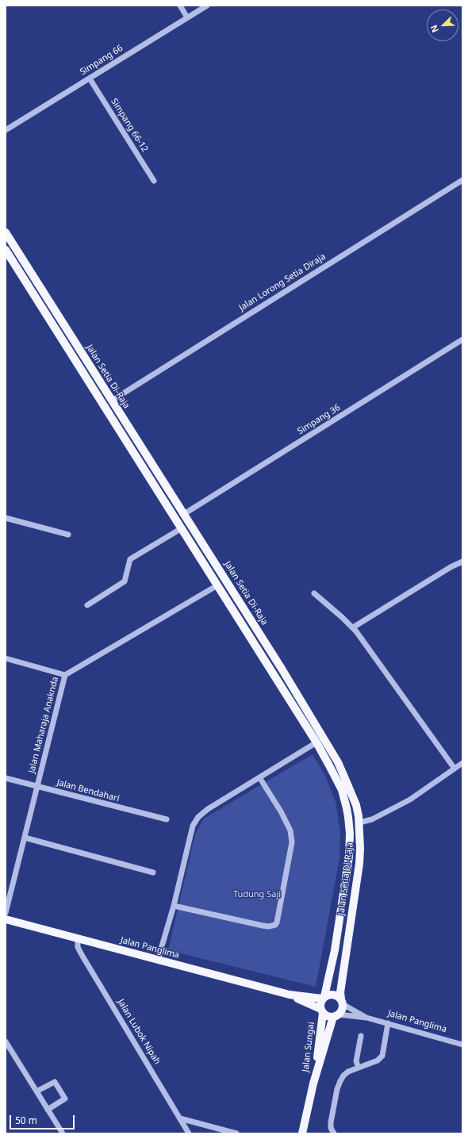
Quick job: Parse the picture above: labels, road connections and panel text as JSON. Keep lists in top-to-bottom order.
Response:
{
  "streets": {
    "main road": ["Jalan Setia Di-Raja", "Jalan Panglima", "Jalan Sungai"],
    "street": [
      "Simpang 66",
      "Simpang 66-12",
      "Jalan Lorong Setia Diraja",
      "Simpang 36",
      "Jalan Maharaja Anaknda",
      "Jalan Bendahari",
      "Jalan Lubok Nipah"
    ]
  },
  "crossings": [
    ["Simpang 66", "Simpang 66-12"],
    ["Jalan Lorong Setia Diraja", "Jalan Setia Di-Raja"],
    ["Jalan Setia Di-Raja", "Simpang 36"],
    ["Jalan Setia Di-Raja", "Jalan Maharaja Anaknda"],
    ["Jalan Setia Di-Raja", "Jalan Panglima"],
    ["Jalan Setia Di-Raja", "Jalan Sungai"],
    ["Jalan Maharaja Anaknda", "Jalan Bendahari"],
    ["Jalan Panglima", "Jalan Lubok Nipah"],
    ["Jalan Panglima", "Jalan Sungai"]
  ],
  "parks": ["Tudung Saji"],
  "scale_bar": "50 m",
  "north": "bottom left"
}
